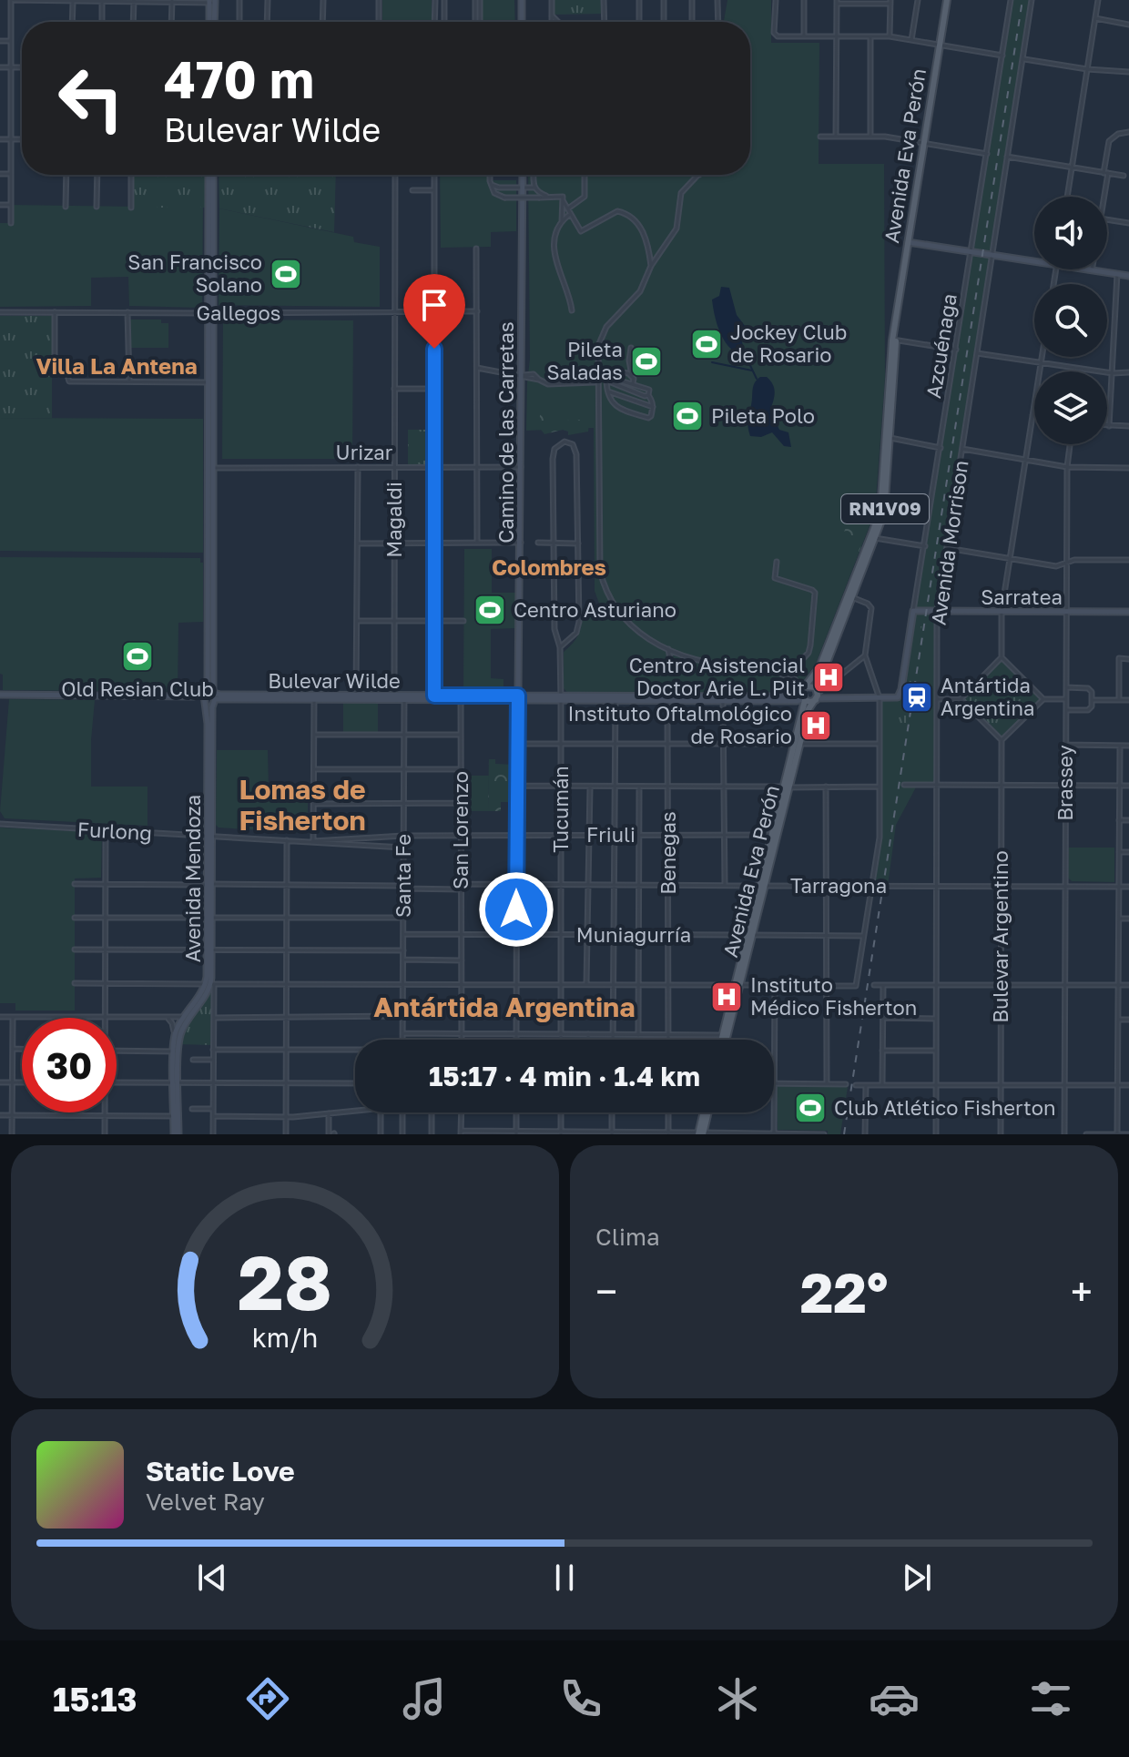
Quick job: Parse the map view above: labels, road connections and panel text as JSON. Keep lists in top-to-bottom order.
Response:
{
  "streets": {
    "main road": [
      "Avenida Eva Perón",
      "Azcuénaga",
      "Camino de las Carretas",
      "RN1V09",
      "Sarratea",
      "Bulevar Wilde",
      "Avenida Mendoza"
    ],
    "street": [
      "Gallegos",
      "Urizar",
      "Magaldi",
      "Avenida Morrison",
      "Brassey",
      "Tucumán",
      "San Lorenzo",
      "Furlong",
      "Friuli",
      "Benegas",
      "Santa Fe",
      "Tarragona",
      "Muniagurría",
      "Bulevar Argentino"
    ]
  },
  "crossings": [
    ["Avenida Eva Perón", "RN1V09"],
    ["Avenida Eva Perón", "Bulevar Wilde"],
    ["Avenida Eva Perón", "Friuli"],
    ["Avenida Eva Perón", "Tarragona"],
    ["Avenida Eva Perón", "Muniagurría"],
    ["Gallegos", "Magaldi"],
    ["Gallegos", "Avenida Mendoza"],
    ["Azcuénaga", "Sarratea"],
    ["Camino de las Carretas", "Urizar"],
    ["Camino de las Carretas", "Bulevar Wilde"],
    ["Urizar", "Magaldi"],
    ["Urizar", "Avenida Mendoza"],
    ["RN1V09", "Bulevar Wilde"],
    ["Magaldi", "Bulevar Wilde"],
    ["Avenida Morrison", "Sarratea"],
    ["Avenida Morrison", "Tarragona"],
    ["Sarratea", "Brassey"],
    ["Bulevar Wilde", "Tucumán"],
    ["Bulevar Wilde", "San Lorenzo"],
    ["Bulevar Wilde", "Benegas"],
    ["Bulevar Wilde", "Santa Fe"],
    ["Bulevar Wilde", "Avenida Mendoza"],
    ["Brassey", "Tarragona"],
    ["Tucumán", "Friuli"],
    ["Tucumán", "Tarragona"],
    ["Tucumán", "Muniagurría"],
    ["San Lorenzo", "Friuli"],
    ["San Lorenzo", "Tarragona"],
    ["San Lorenzo", "Muniagurría"],
    ["Furlong", "Friuli"],
    ["Furlong", "Santa Fe"],
    ["Furlong", "Avenida Mendoza"],
    ["Friuli", "Benegas"],
    ["Friuli", "Santa Fe"],
    ["Benegas", "Tarragona"],
    ["Benegas", "Muniagurría"],
    ["Santa Fe", "Muniagurría"],
    ["Tarragona", "Bulevar Argentino"]
  ],
  "districts": [
    "Villa La Antena",
    "Colombres",
    "Lomas de Fisherton",
    "Antártida Argentina"
  ],
  "places": {
    "sports": [
      "San Francisco Solano",
      "Jockey Club de Rosario",
      "Pileta Saladas",
      "Pileta Polo",
      "Centro Asturiano",
      "Old Resian Club",
      "Club Atlético Fisherton"
    ],
    "hospital": ["Centro Asistencial Doctor Arie L. Plit", "Instituto Oftalmológico de Rosario", "Instituto Médico Fisherton"],
    "station": ["Antártida Argentina"]
  },
  "page": {
    "turn": ["470 m", "Bulevar Wilde"],
    "limit": "30",
    "trip": "15:17 · 4 min · 1.4 km",
    "tile": "Clima",
    "heat": ["−", "22°", "+"],
    "song": ["Static Love", "Velvet Ray"],
    "tabs": "15:13",
    "gauge": ["28", "km/h"]
  }
}
